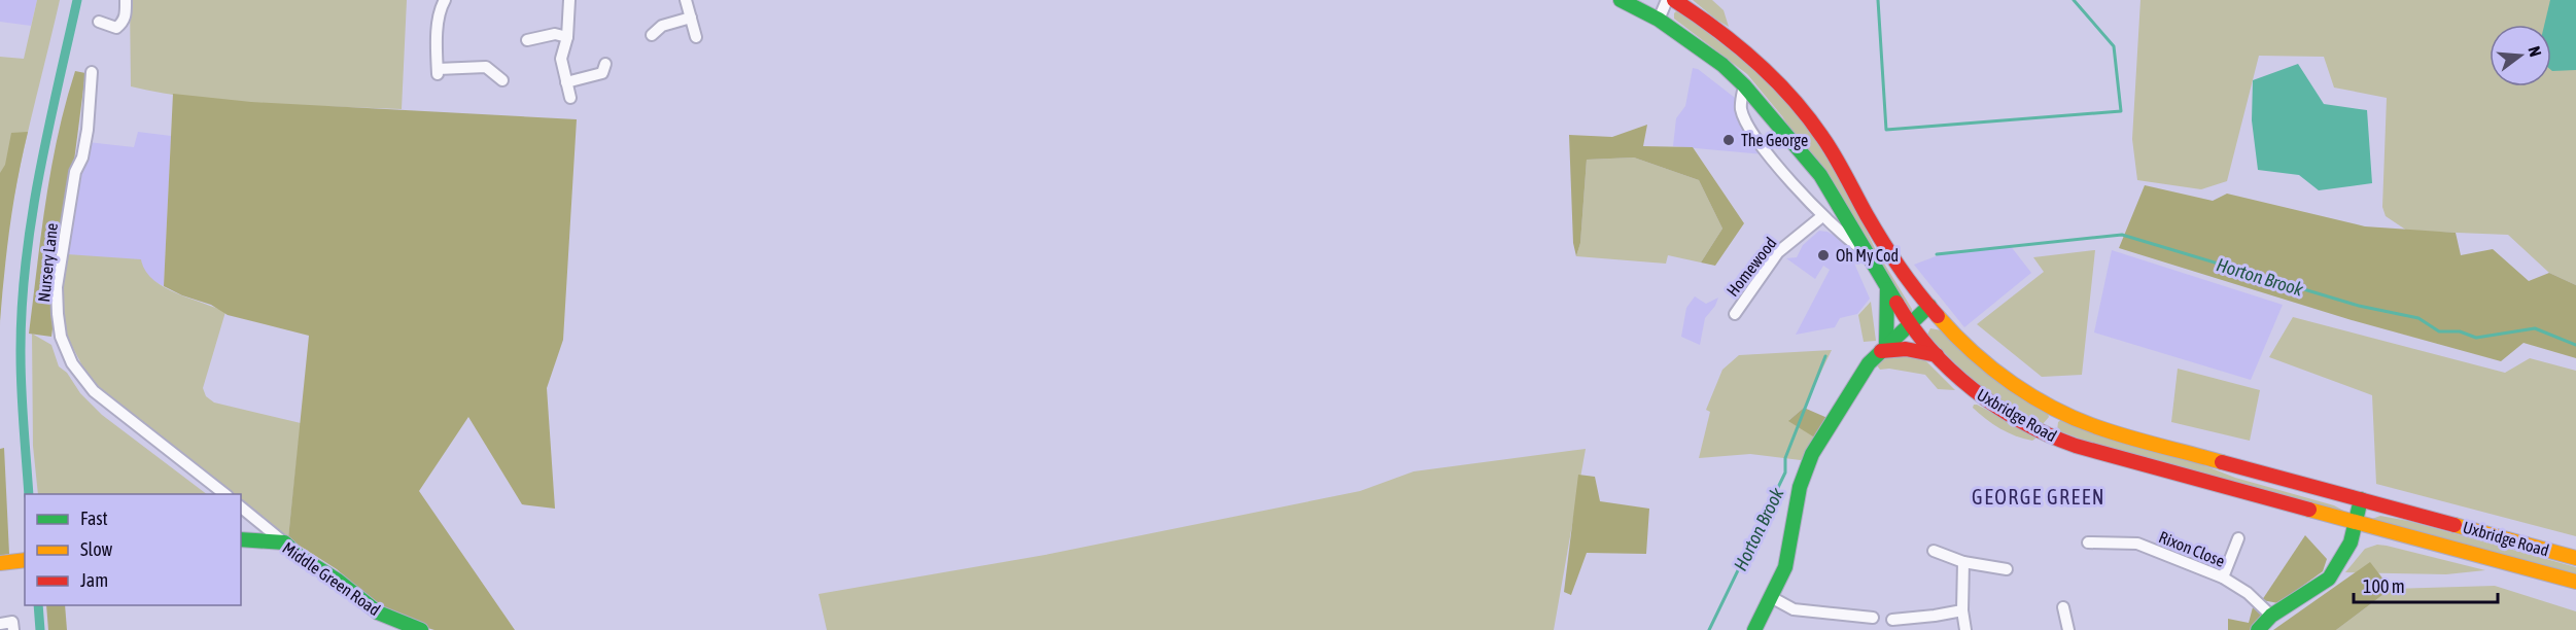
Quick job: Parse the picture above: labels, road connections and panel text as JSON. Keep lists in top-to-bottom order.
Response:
{
  "streets": {
    "main road": ["Uxbridge Road", "Middle Green Road"],
    "street": ["Nursery Lane", "Homewood", "Rixon Close"]
  },
  "districts": ["GEORGE GREEN"],
  "water": ["Horton Brook"],
  "places": ["The George", "Oh My Cod"],
  "legend": ["Fast", "Slow", "Jam"],
  "scale_bar": "100 m",
  "north": "right"
}
